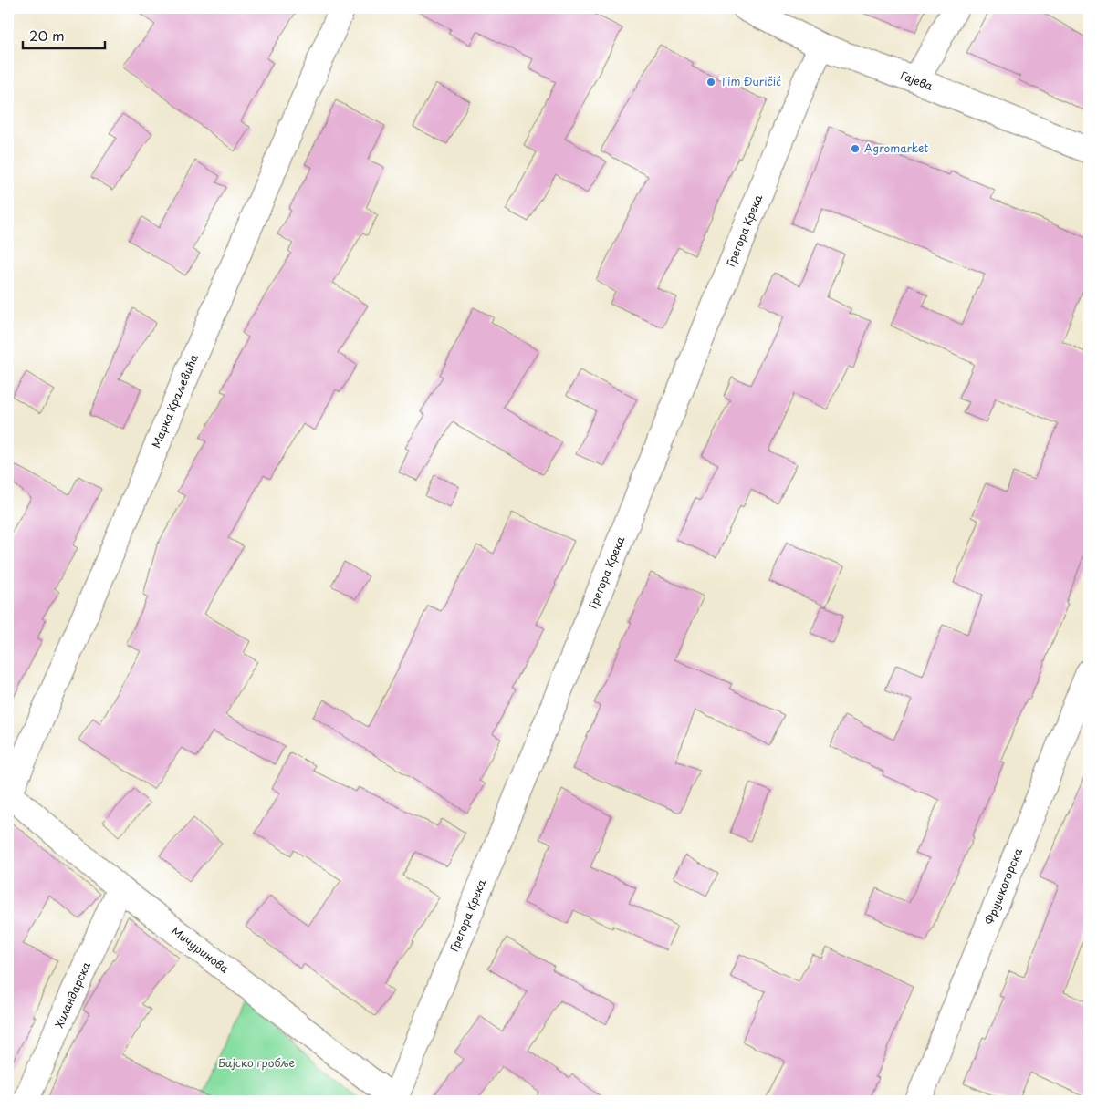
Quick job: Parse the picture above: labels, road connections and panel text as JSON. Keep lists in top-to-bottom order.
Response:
{
  "streets": {
    "street": [
      "Гајева",
      "Грегора Крека",
      "Марка Краљевића",
      "Фрушкогорска",
      "Мичуринова",
      "Хиландарска"
    ]
  },
  "crossings": [
    ["Гајева", "Грегора Крека"],
    ["Грегора Крека", "Мичуринова"],
    ["Марка Краљевића", "Мичуринова"],
    ["Мичуринова", "Хиландарска"]
  ],
  "parks": ["Бајско гробље"],
  "places": ["Tim Đuričić", "Agromarket"],
  "scale_bar": "20 m"
}
